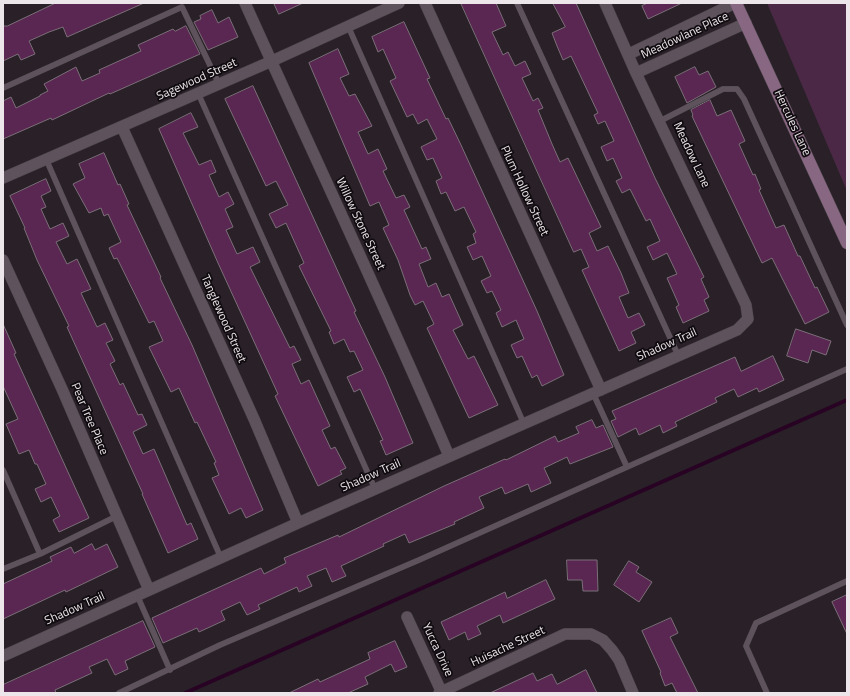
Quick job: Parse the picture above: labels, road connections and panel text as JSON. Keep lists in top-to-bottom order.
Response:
{
  "streets": {
    "street": [
      "Meadowlane Place",
      "Sagewood Street",
      "Hercules Lane",
      "Meadow Lane",
      "Plum Hollow Street",
      "Willow Stone Street",
      "Tanglewood Street",
      "Shadow Trail",
      "Pear Tree Place",
      "Huisache Street",
      "Yucca Drive"
    ]
  },
  "crossings": [
    ["Meadowlane Place", "Hercules Lane"],
    ["Meadowlane Place", "Meadow Lane"],
    ["Sagewood Street", "Willow Stone Street"],
    ["Sagewood Street", "Tanglewood Street"],
    ["Meadow Lane", "Shadow Trail"],
    ["Plum Hollow Street", "Shadow Trail"],
    ["Willow Stone Street", "Shadow Trail"],
    ["Tanglewood Street", "Shadow Trail"],
    ["Shadow Trail", "Pear Tree Place"],
    ["Huisache Street", "Yucca Drive"]
  ]
}
